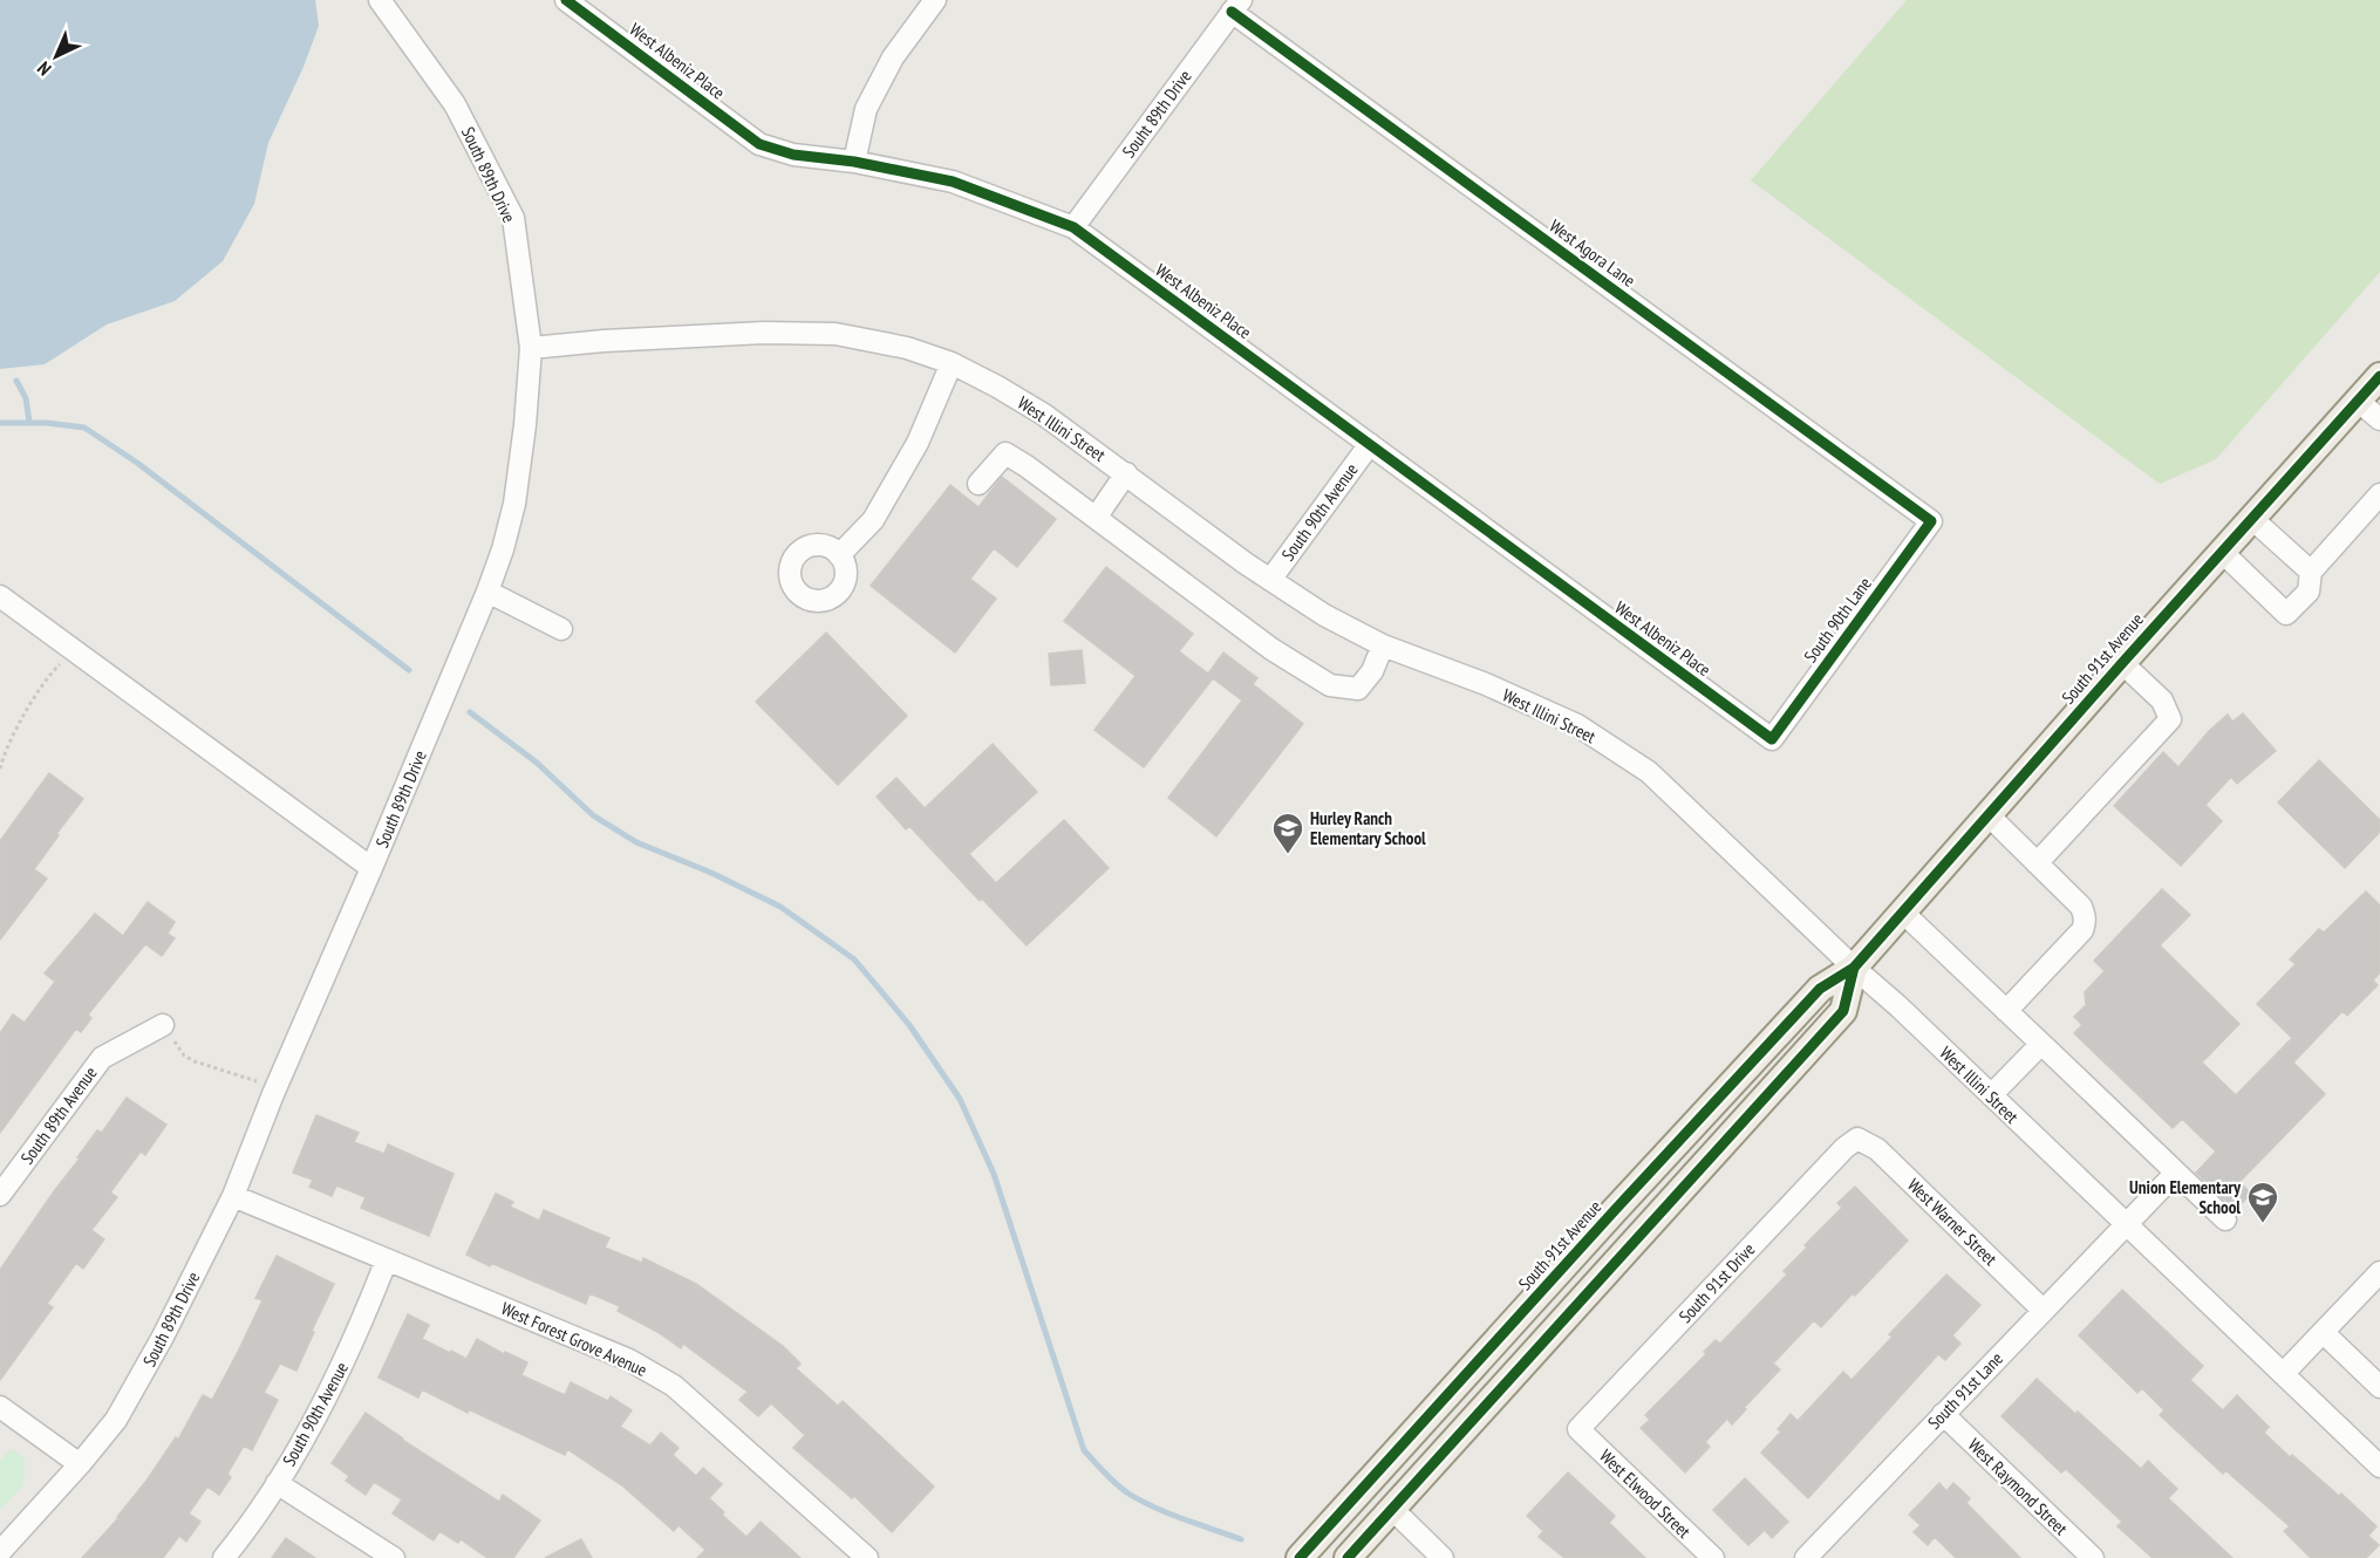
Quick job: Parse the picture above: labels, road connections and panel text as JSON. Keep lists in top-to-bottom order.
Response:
{
  "streets": {
    "main road": ["South 91st Avenue"],
    "street": [
      "West Albeniz Place",
      "Souht 89th Drive",
      "South 89th Drive",
      "West Agora Lane",
      "West Illini Street",
      "South 90th Avenue",
      "South 90th Lane",
      "South 89th Avenue",
      "West Warner Street",
      "South 91st Drive",
      "West Forest Grove Avenue",
      "South 91st Lane",
      "West Raymond Street",
      "West Elwood Street"
    ]
  },
  "crossings": [
    ["West Albeniz Place", "Souht 89th Drive"],
    ["West Albeniz Place", "South 90th Avenue"],
    ["West Albeniz Place", "South 90th Lane"],
    ["Souht 89th Drive", "West Agora Lane"],
    ["South 89th Drive", "West Illini Street"],
    ["South 89th Drive", "West Forest Grove Avenue"],
    ["West Agora Lane", "South 90th Lane"],
    ["West Illini Street", "South 90th Avenue"],
    ["West Illini Street", "South 91st Avenue"],
    ["West Illini Street", "South 91st Lane"],
    ["South 90th Avenue", "West Forest Grove Avenue"],
    ["West Warner Street", "South 91st Drive"],
    ["West Warner Street", "South 91st Lane"],
    ["South 91st Drive", "West Elwood Street"],
    ["South 91st Lane", "West Raymond Street"]
  ],
  "places": {
    "school or university": ["Hurley Ranch Elementary School", "Union Elementary School"]
  },
  "north": "bottom left"
}
